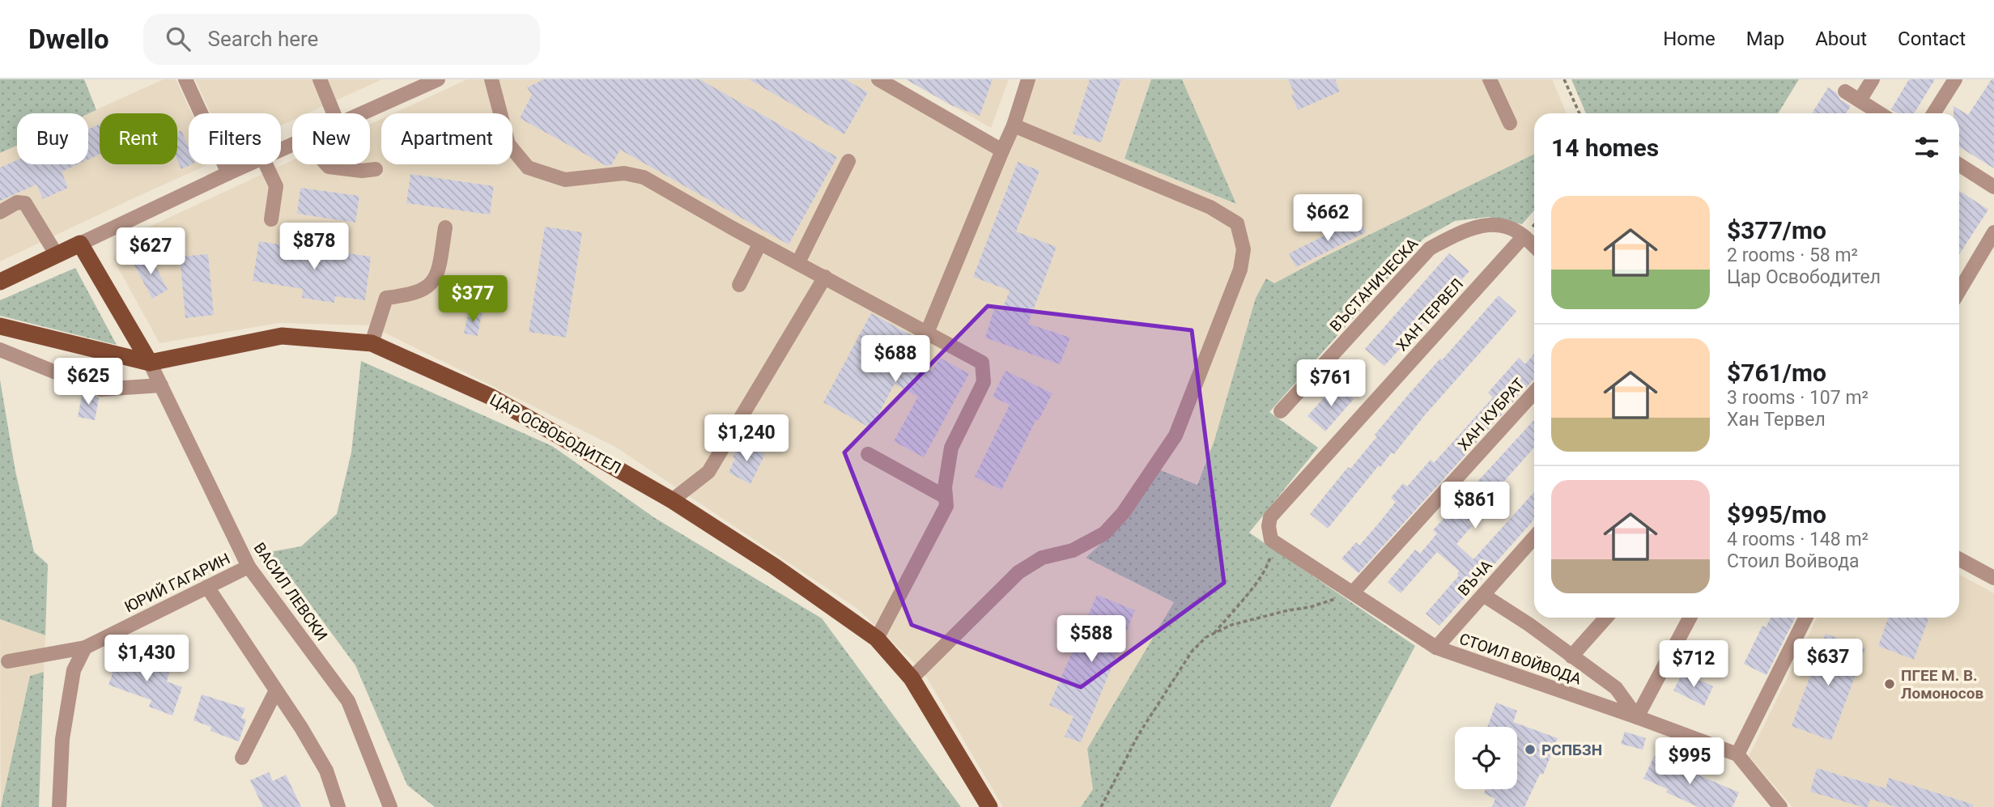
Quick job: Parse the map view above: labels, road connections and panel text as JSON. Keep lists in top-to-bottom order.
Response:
{
  "streets": {
    "main road": ["ЦАР ОСВОБОДИТЕЛ"],
    "street": [
      "ВЪСТАНИЧЕСКА",
      "ХАН ТЕРВЕЛ",
      "ХАН КУБРАТ",
      "ВЪЧА",
      "ЮРИЙ ГАГАРИН",
      "ВАСИЛ ЛЕВСКИ",
      "СТОИЛ ВОЙВОДА"
    ]
  },
  "crossings": [
    ["ВЪСТАНИЧЕСКА", "ХАН ТЕРВЕЛ"],
    ["ХАН ТЕРВЕЛ", "СТОИЛ ВОЙВОДА"],
    ["ХАН КУБРАТ", "СТОИЛ ВОЙВОДА"],
    ["ЦАР ОСВОБОДИТЕЛ", "ВАСИЛ ЛЕВСКИ"],
    ["ВЪЧА", "СТОИЛ ВОЙВОДА"],
    ["ЮРИЙ ГАГАРИН", "ВАСИЛ ЛЕВСКИ"]
  ],
  "places": ["ПГЕЕ М. В. Ломоносов", "РСПБЗН"],
  "page": {
    "header": "Dwello",
    "search": "Search here",
    "nav": [
      "Home",
      "Map",
      "About",
      "Contact"
    ],
    "chip": [
      "Buy",
      "Rent",
      "Filters",
      "New",
      "Apartment"
    ],
    "heading": "14 homes",
    "list": [
      {
        "name": "$377/mo",
        "note": "2 rooms · 58 m² · Цар Освободител"
      },
      {
        "name": "$761/mo",
        "note": "3 rooms · 107 m² · Хан Тервел"
      },
      {
        "name": "$995/mo",
        "note": "4 rooms · 148 m² · Стоил Войвода"
      }
    ],
    "price": [
      "$662",
      "$878",
      "$627",
      "$377",
      "$688",
      "$625",
      "$761",
      "$1,240",
      "$861",
      "$588",
      "$1,430",
      "$637",
      "$712",
      "$995"
    ]
  }
}
